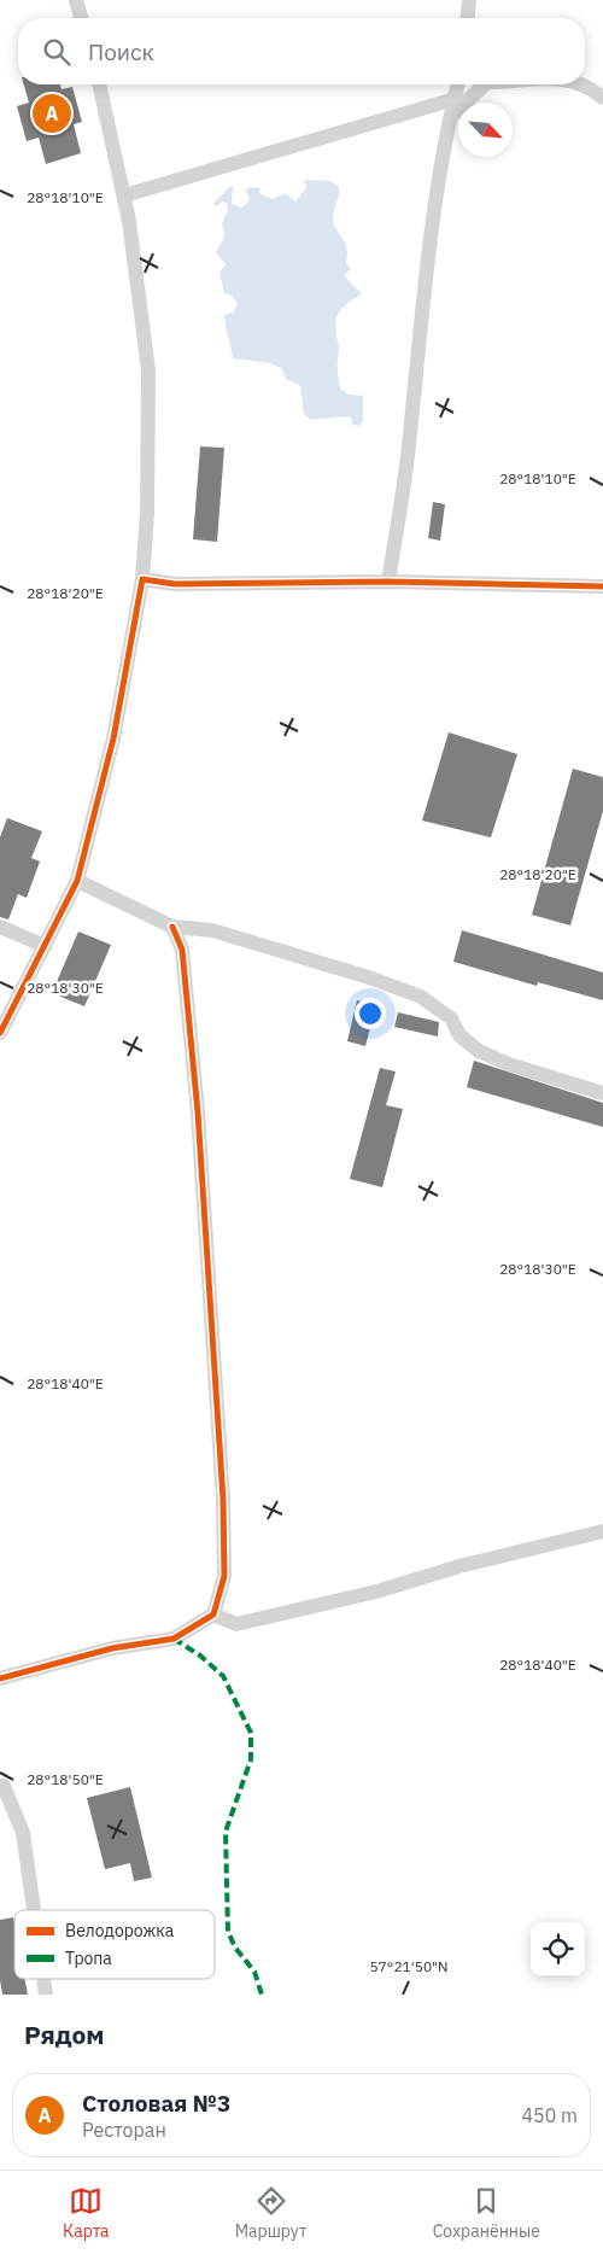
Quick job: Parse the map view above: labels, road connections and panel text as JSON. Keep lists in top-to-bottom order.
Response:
{
  "legend": ["Велодорожка", "Тропа"],
  "north": "bottom right",
  "page": {
    "search": "Поиск",
    "pins": "A",
    "heading": "Рядом",
    "list": [
      {
        "mark": "A",
        "name": "Столовая №3",
        "note": "Ресторан",
        "value": "450 m"
      }
    ],
    "nav": ["Карта", "Маршрут", "Сохранённые"]
  },
  "coordinates": [
    "28°18'10\"E",
    "28°18'20\"E",
    "28°18'30\"E",
    "28°18'40\"E",
    "28°18'50\"E",
    "57°21'50\"N"
  ]
}
